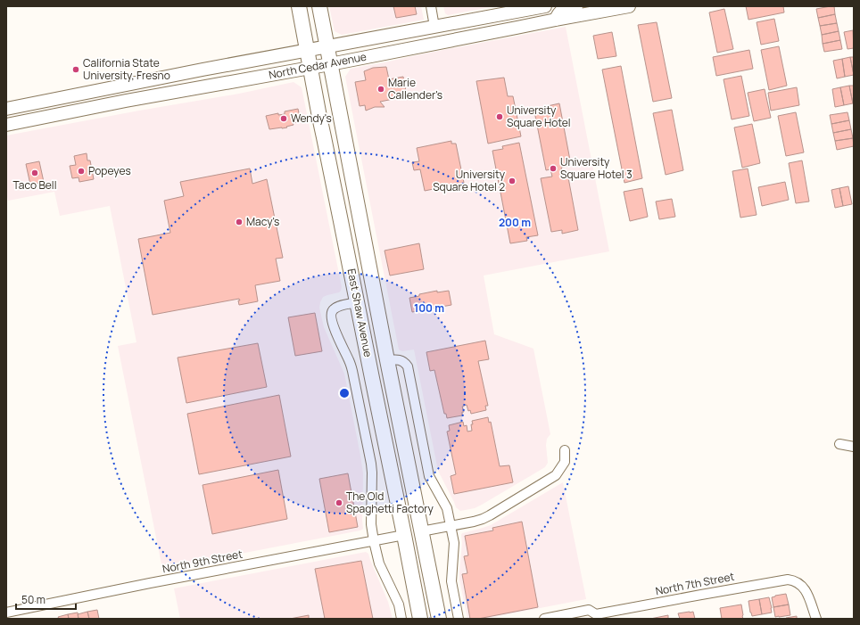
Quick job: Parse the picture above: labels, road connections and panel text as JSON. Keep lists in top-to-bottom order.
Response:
{
  "streets": {
    "main road": ["North Cedar Avenue", "East Shaw Avenue"],
    "street": ["North 9th Street", "North 7th Street"]
  },
  "crossings": [
    ["North Cedar Avenue", "East Shaw Avenue"],
    ["East Shaw Avenue", "North 9th Street"]
  ],
  "places": [
    "California State University, Fresno",
    "Marie Callender's",
    "University Square Hotel",
    "Wendy's",
    "University Square Hotel 3",
    "Popeyes",
    "Taco Bell",
    "University Square Hotel 2",
    "Macy's",
    "The Old Spaghetti Factory"
  ],
  "scale_bar": "50 m",
  "rings": ["200 m", "100 m"]
}
